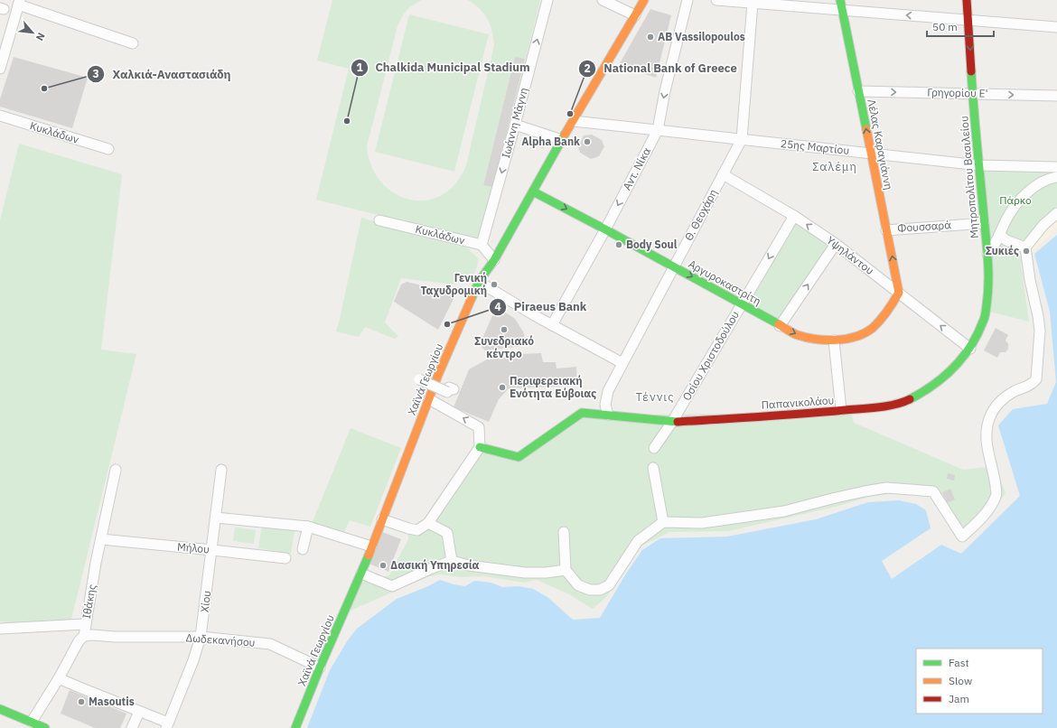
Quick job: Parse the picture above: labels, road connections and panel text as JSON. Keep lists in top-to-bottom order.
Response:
{
  "streets": {
    "street": [
      "Γρηγορίου Ε'",
      "Ιωάννη Μὰγνη",
      "Κυκλάδων",
      "Λέλας Καραγιάννη",
      "25ης Μαρτίου",
      "Αντ. Νίκα",
      "Μητροπολίτου Βασιλείου",
      "Θ. Θεοχάρη",
      "Φουσσαρά",
      "Υψηλάντου",
      "Αργυροκαστρίτη",
      "Οσίου Χριστοδούλου",
      "Χαϊνά Γεωργίου",
      "Παπανικολάου",
      "Μήλου",
      "Ιθάκης",
      "Χίου",
      "Δωδεκανήσου"
    ]
  },
  "crossings": [
    ["Γρηγορίου Ε'", "Λέλας Καραγιάννη"],
    ["Γρηγορίου Ε'", "Μητροπολίτου Βασιλείου"],
    ["Ιωάννη Μὰγνη", "Κυκλάδων"],
    ["Λέλας Καραγιάννη", "25ης Μαρτίου"],
    ["Λέλας Καραγιάννη", "Φουσσαρά"],
    ["Λέλας Καραγιάννη", "Υψηλάντου"],
    ["Λέλας Καραγιάννη", "Αργυροκαστρίτη"],
    ["25ης Μαρτίου", "Αντ. Νίκα"],
    ["25ης Μαρτίου", "Μητροπολίτου Βασιλείου"],
    ["25ης Μαρτίου", "Θ. Θεοχάρη"],
    ["25ης Μαρτίου", "Χαϊνά Γεωργίου"],
    ["Αντ. Νίκα", "Αργυροκαστρίτη"],
    ["Μητροπολίτου Βασιλείου", "Φουσσαρά"],
    ["Μητροπολίτου Βασιλείου", "Υψηλάντου"],
    ["Μητροπολίτου Βασιλείου", "Παπανικολάου"],
    ["Θ. Θεοχάρη", "Υψηλάντου"],
    ["Θ. Θεοχάρη", "Αργυροκαστρίτη"],
    ["Θ. Θεοχάρη", "Παπανικολάου"],
    ["Υψηλάντου", "Αργυροκαστρίτη"],
    ["Υψηλάντου", "Οσίου Χριστοδούλου"],
    ["Υψηλάντου", "Παπανικολάου"],
    ["Αργυροκαστρίτη", "Οσίου Χριστοδούλου"],
    ["Αργυροκαστρίτη", "Χαϊνά Γεωργίου"],
    ["Οσίου Χριστοδούλου", "Παπανικολάου"],
    ["Χαϊνά Γεωργίου", "Δωδεκανήσου"],
    ["Μήλου", "Ιθάκης"],
    ["Μήλου", "Χίου"],
    ["Ιθάκης", "Δωδεκανήσου"],
    ["Χίου", "Δωδεκανήσου"]
  ],
  "one_way": [
    "Λέλας Καραγιάννη",
    "Αντ. Νίκα",
    "Υψηλάντου",
    "Αργυροκαστρίτη"
  ],
  "districts": ["Σαλέμη", "Τέννις"],
  "parks": ["Πάρκο"],
  "places": [
    "AB Vassilopoulos",
    "Χαλκιά-Αναστασιάδη",
    "National Bank of Greece",
    "Chalkida Municipal Stadium",
    "Alpha Bank",
    "Body Soul",
    "Συκιές",
    "Γενική Ταχυδρομική",
    "Piraeus Bank",
    "Συνεδριακό κέντρο",
    "Περιφερειακή Ενότητα Εύβοιας",
    "Δασική Υπηρεσία",
    "Masoutis"
  ],
  "legend": ["Fast", "Slow", "Jam"],
  "scale_bar": "50 m",
  "north": "bottom right"
}
